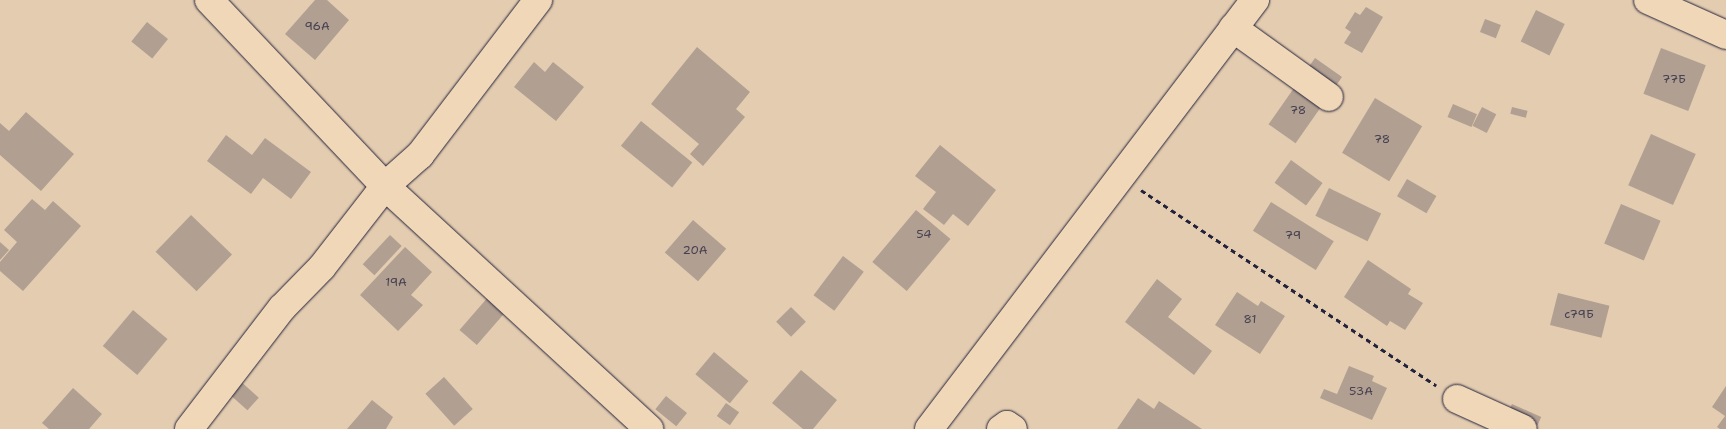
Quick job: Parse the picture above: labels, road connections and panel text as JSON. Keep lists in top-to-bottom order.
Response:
{
  "house_numbers": [
    "96А",
    "77Б",
    "78",
    "78",
    "54",
    "79",
    "20А",
    "19А",
    "с79Б",
    "81",
    "53А"
  ]
}
